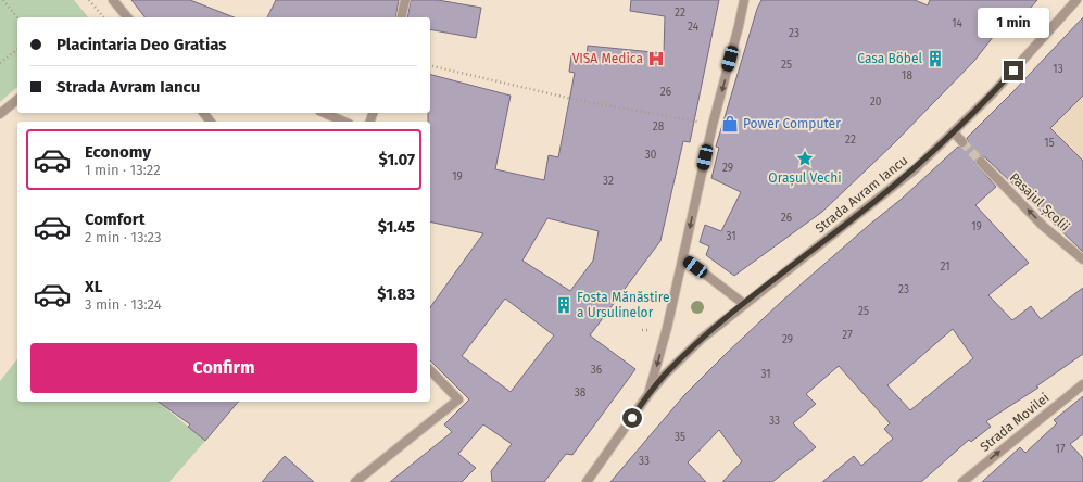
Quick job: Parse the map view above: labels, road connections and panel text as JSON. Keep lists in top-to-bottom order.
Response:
{
  "streets": {
    "street": ["Strada Avram Iancu", "Pasajul Școlii", "Strada Movilei"]
  },
  "one_way": ["Pasajul Școlii", "Strada Movilei"],
  "places": {
    "hospital": ["VISA Medica"],
    "building": ["Casa Böbel", "Fosta Mănăstire a Ursulinelor"],
    "shop": ["Power Computer"],
    "place": ["Orașul Vechi"]
  },
  "house_numbers": [
    "22",
    "14",
    "24",
    "23",
    "25",
    "13",
    "18",
    "26",
    "20",
    "28",
    "22",
    "15",
    "30",
    "29",
    "19",
    "32",
    "26",
    "19",
    "31",
    "21",
    "23",
    "25",
    "27",
    "29",
    "36",
    "31",
    "38",
    "33",
    "35",
    "17",
    "33"
  ],
  "page": {
    "bubble": "1 min",
    "banner": ["Placintaria Deo Gratias", "Strada Avram Iancu"],
    "list": [
      {
        "name": "Economy",
        "note": "1 min · 13:22",
        "value": "$1.07"
      },
      {
        "name": "Comfort",
        "note": "2 min · 13:23",
        "value": "$1.45"
      },
      {
        "name": "XL",
        "note": "3 min · 13:24",
        "value": "$1.83"
      }
    ],
    "buttons": "Confirm"
  }
}
